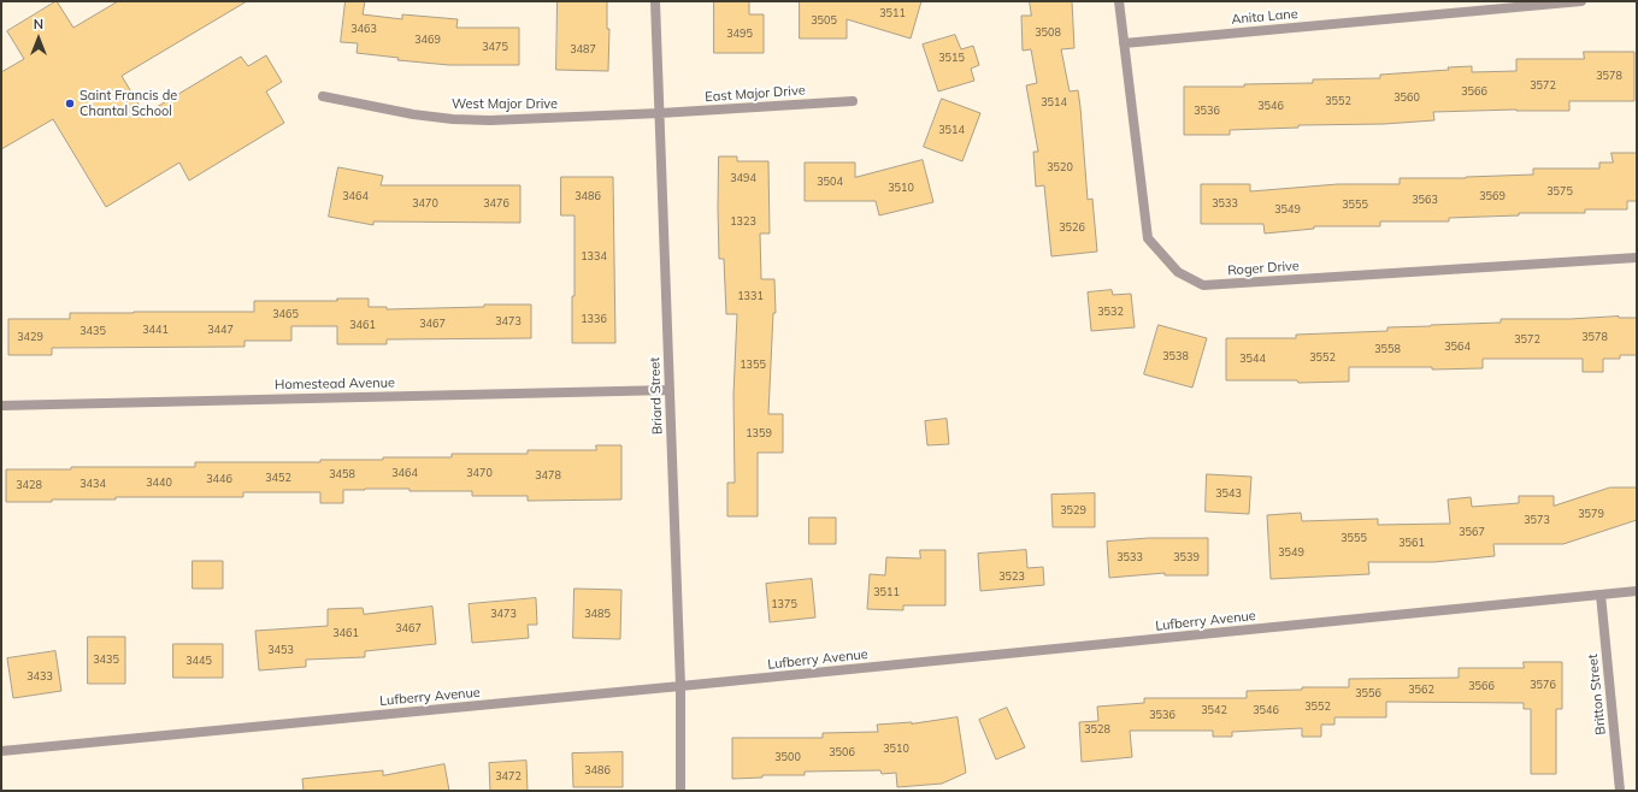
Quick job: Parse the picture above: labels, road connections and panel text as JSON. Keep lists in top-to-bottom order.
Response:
{
  "streets": {
    "street": [
      "Anita Lane",
      "East Major Drive",
      "West Major Drive",
      "Roger Drive",
      "Homestead Avenue",
      "Briard Street",
      "Lufberry Avenue",
      "Britton Street"
    ]
  },
  "crossings": [
    ["Anita Lane", "Roger Drive"],
    ["East Major Drive", "West Major Drive"],
    ["East Major Drive", "Briard Street"],
    ["West Major Drive", "Briard Street"],
    ["Homestead Avenue", "Briard Street"],
    ["Briard Street", "Lufberry Avenue"],
    ["Lufberry Avenue", "Britton Street"]
  ],
  "places": ["Saint Francis de Chantal School"],
  "house_numbers": [
    "3511",
    "3505",
    "3463",
    "3508",
    "3495",
    "3469",
    "3475",
    "3487",
    "3515",
    "3578",
    "3572",
    "3566",
    "3560",
    "3552",
    "3514",
    "3546",
    "3536",
    "3514",
    "3520",
    "3494",
    "3504",
    "3510",
    "3575",
    "3464",
    "3486",
    "3569",
    "3563",
    "3470",
    "3476",
    "3533",
    "3555",
    "3549",
    "1323",
    "3526",
    "1334",
    "1331",
    "3532",
    "3465",
    "1336",
    "3473",
    "3467",
    "3461",
    "3441",
    "3447",
    "3435",
    "3429",
    "3578",
    "3572",
    "3564",
    "3558",
    "3538",
    "3552",
    "3544",
    "1355",
    "1359",
    "3464",
    "3470",
    "3458",
    "3478",
    "3452",
    "3446",
    "3440",
    "3434",
    "3428",
    "3543",
    "3529",
    "3579",
    "3573",
    "3567",
    "3555",
    "3561",
    "3549",
    "3533",
    "3539",
    "3523",
    "3511",
    "1375",
    "3473",
    "3485",
    "3467",
    "3461",
    "3453",
    "3435",
    "3445",
    "3433",
    "3576",
    "3566",
    "3562",
    "3556",
    "3552",
    "3542",
    "3546",
    "3536",
    "3528",
    "3510",
    "3506",
    "3500",
    "3486",
    "3472"
  ],
  "north": "top"
}
